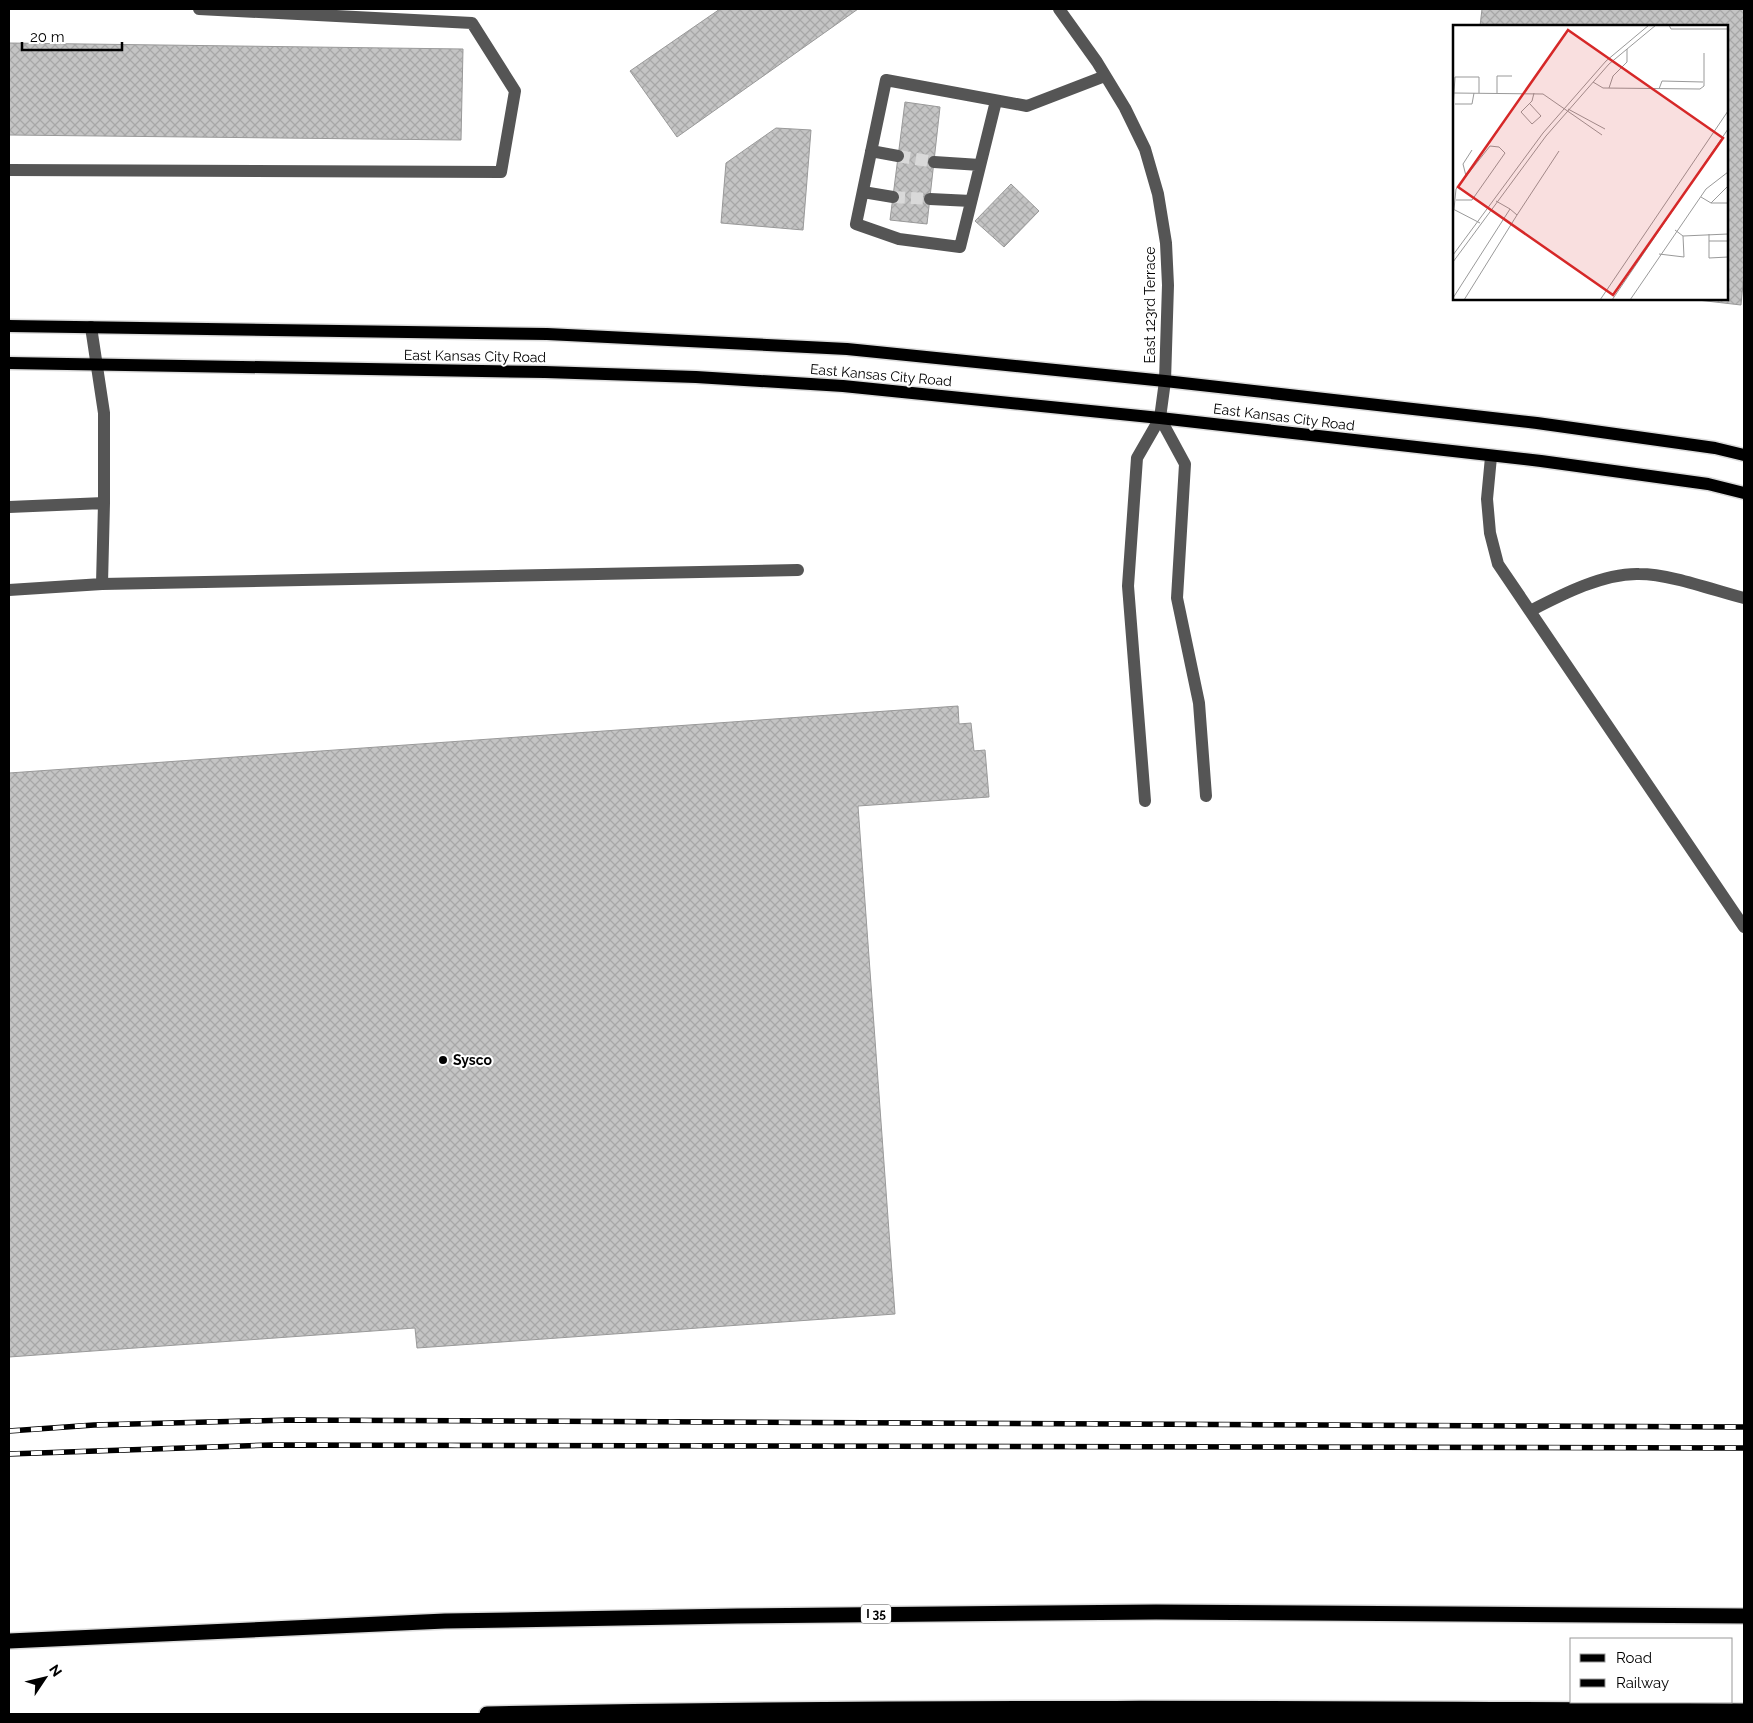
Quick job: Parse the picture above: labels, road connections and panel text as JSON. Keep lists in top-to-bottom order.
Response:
{
  "streets": {
    "highway": ["I 35"],
    "main road": ["East Kansas City Road"],
    "street": ["East 123rd Terrace"]
  },
  "crossings": [
    ["East 123rd Terrace", "East Kansas City Road"]
  ],
  "places": ["Sysco"],
  "legend": ["Road", "Railway"],
  "scale_bar": "20 m",
  "north": "top right"
}
